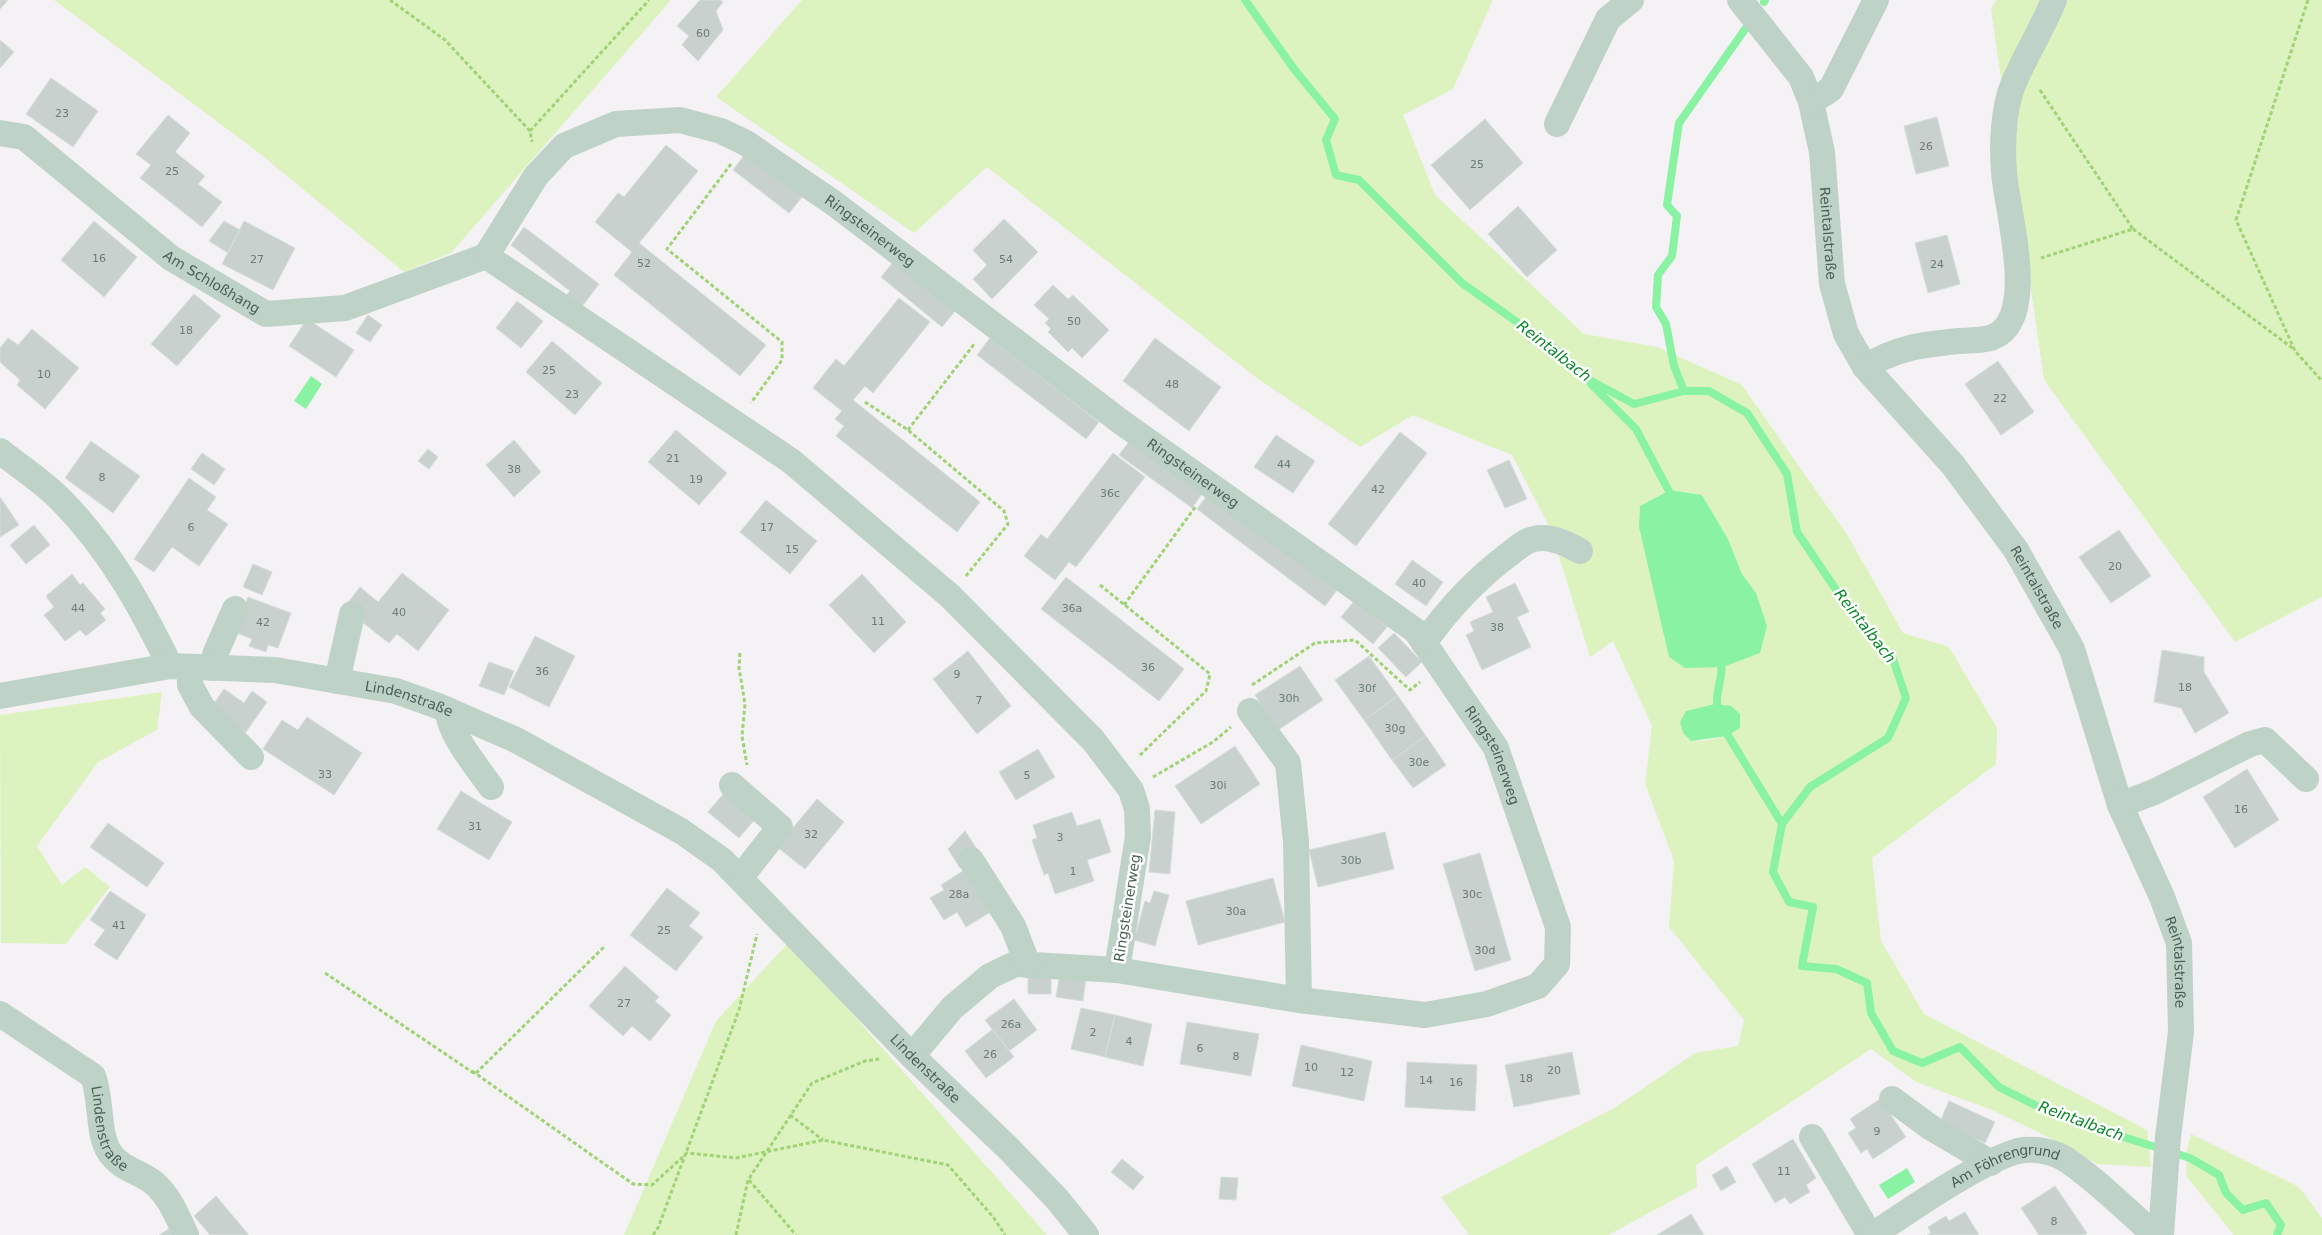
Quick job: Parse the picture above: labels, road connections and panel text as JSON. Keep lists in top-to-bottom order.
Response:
{
  "streets": {
    "street": [
      "Ringsteinerweg",
      "Reintalstraße",
      "Am Schloßhang",
      "Lindenstraße",
      "Am Föhrengrund"
    ]
  },
  "crossings": [
    ["Ringsteinerweg", "Am Schloßhang"],
    ["Ringsteinerweg", "Lindenstraße"]
  ],
  "water": ["Reintalbach"],
  "house_numbers": [
    "60",
    "23",
    "26",
    "25",
    "25",
    "16",
    "27",
    "54",
    "52",
    "24",
    "50",
    "18",
    "25",
    "10",
    "48",
    "23",
    "22",
    "21",
    "44",
    "38",
    "8",
    "19",
    "42",
    "36c",
    "6",
    "17",
    "15",
    "20",
    "40",
    "44",
    "36a",
    "40",
    "11",
    "42",
    "38",
    "36",
    "36",
    "9",
    "18",
    "30f",
    "30h",
    "7",
    "30g",
    "30e",
    "33",
    "5",
    "30i",
    "16",
    "31",
    "32",
    "3",
    "30b",
    "1",
    "28a",
    "30c",
    "30a",
    "41",
    "25",
    "30d",
    "27",
    "26a",
    "2",
    "4",
    "6",
    "26",
    "8",
    "10",
    "20",
    "12",
    "18",
    "14",
    "16",
    "9",
    "11",
    "8"
  ]
}
